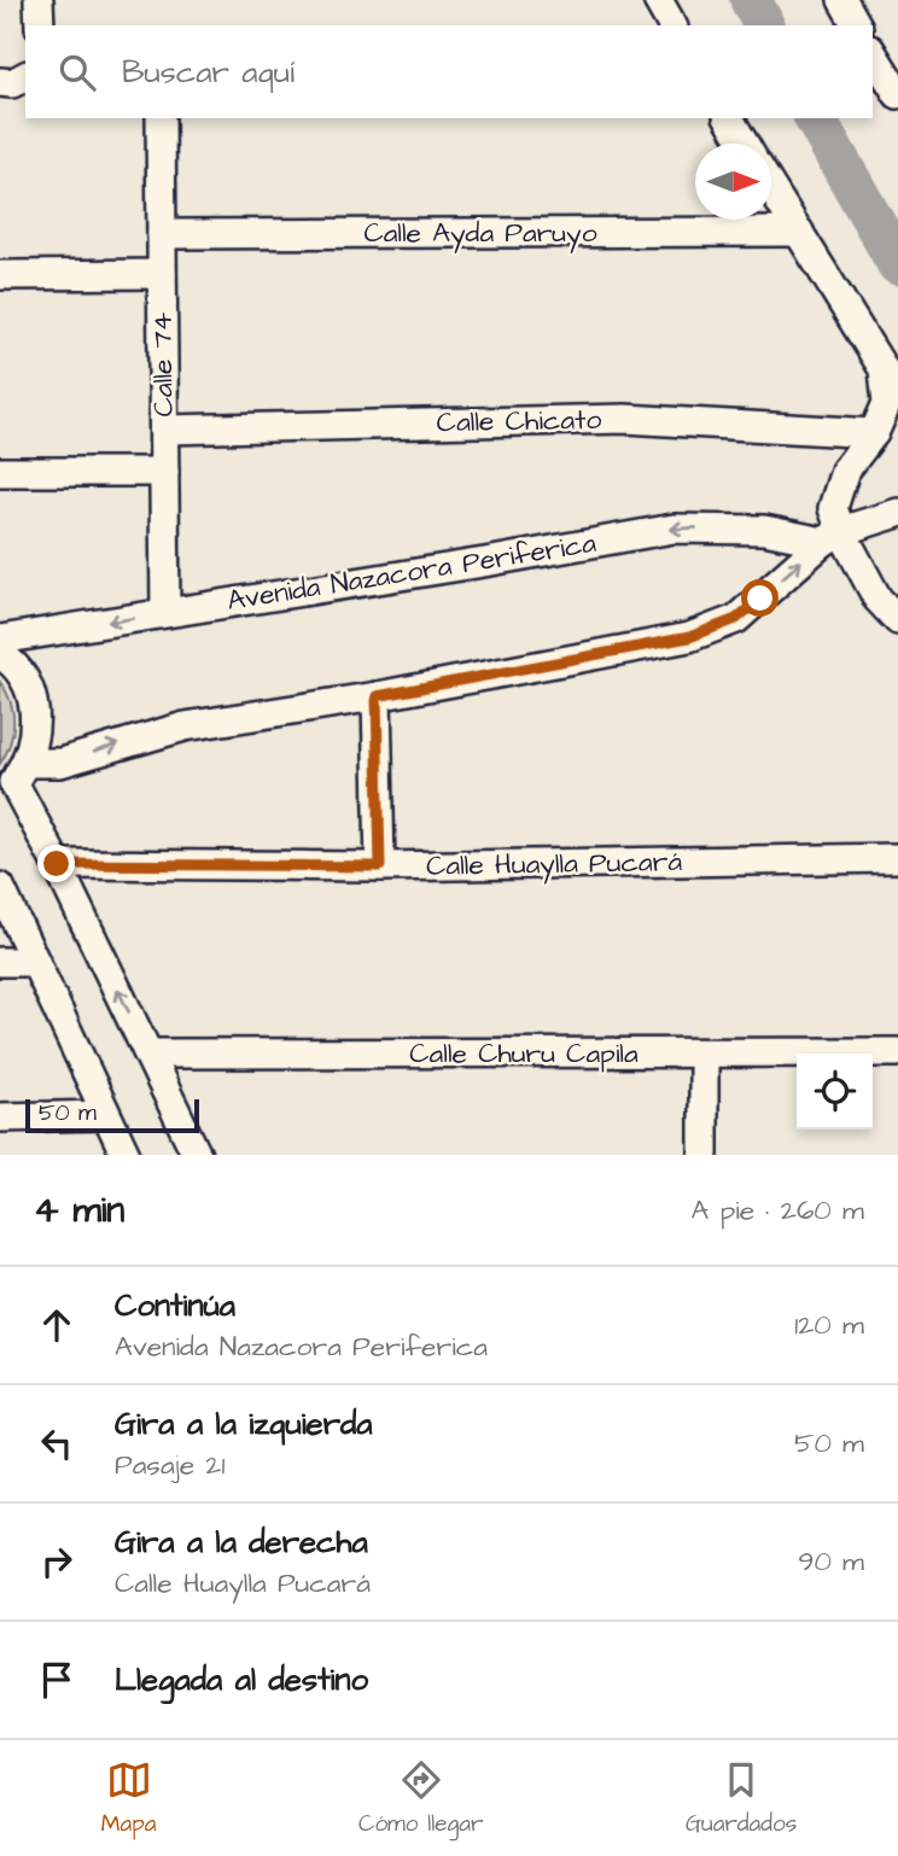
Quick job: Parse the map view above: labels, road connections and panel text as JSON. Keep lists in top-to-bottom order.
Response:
{
  "streets": {
    "street": [
      "Calle Ayda Paruyo",
      "Calle 74",
      "Calle Chicato",
      "Avenida Nazacora Periferica",
      "Calle Huaylla Pucará",
      "Calle Churu Capila"
    ]
  },
  "crossings": [
    ["Calle Ayda Paruyo", "Calle 74"],
    ["Calle 74", "Calle Chicato"],
    ["Calle 74", "Avenida Nazacora Periferica"]
  ],
  "scale_bar": "50 m",
  "north": "right",
  "page": {
    "search": "Buscar aquí",
    "scale": "50 m",
    "heading": ["4 min", "A pie · 260 m"],
    "list": [
      ["Continúa", "Avenida Nazacora Periferica", "120 m"],
      ["Gira a la izquierda", "Pasaje 21", "50 m"],
      ["Gira a la derecha", "Calle Huaylla Pucará", "90 m"],
      "Llegada al destino"
    ],
    "nav": ["Mapa", "Cómo llegar", "Guardados"]
  }
}
